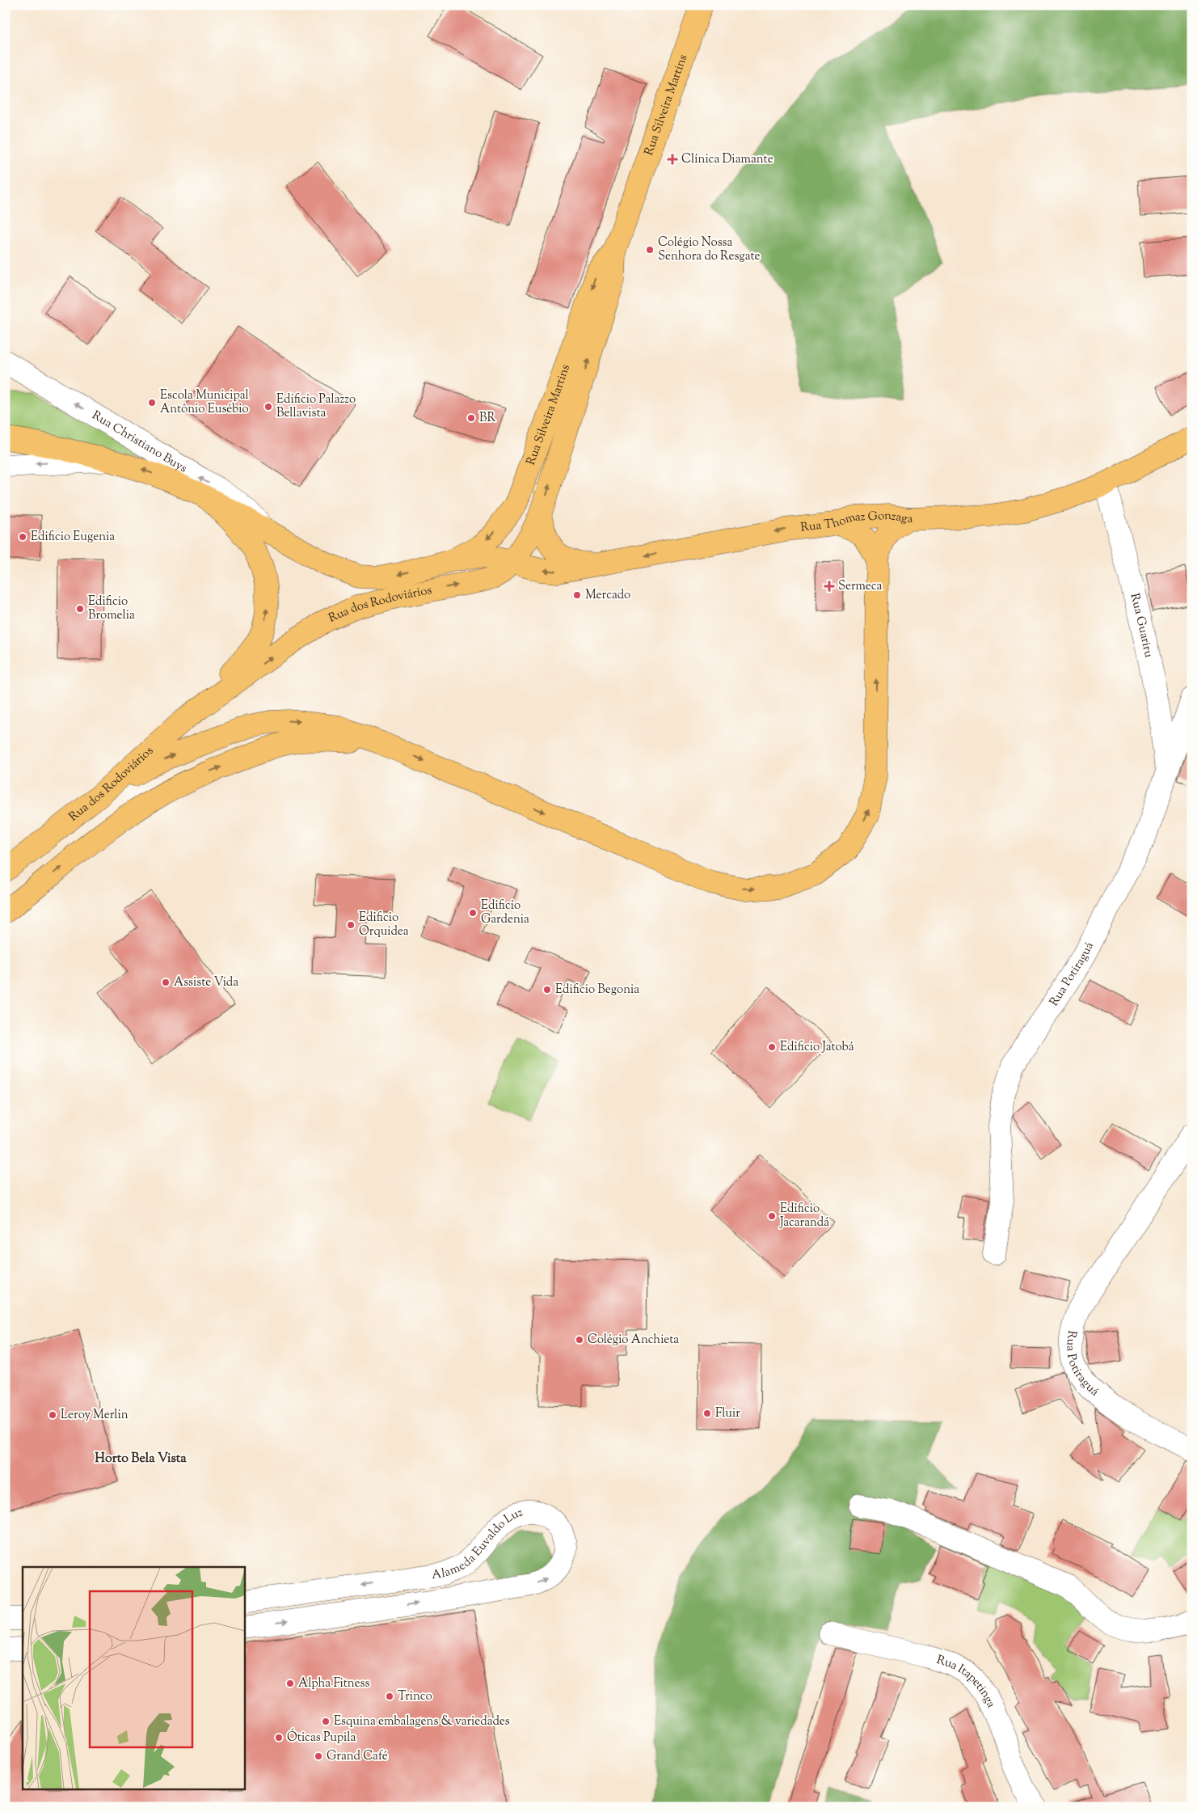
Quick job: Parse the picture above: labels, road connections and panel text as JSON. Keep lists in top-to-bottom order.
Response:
{
  "streets": {
    "main road": ["Rua Silveira Martins", "Rua Thomaz Gonzaga", "Rua dos Rodoviários"],
    "street": [
      "Rua Christiano Buys",
      "Rua Guariru",
      "Rua Potiraguá",
      "Alameda Euvaldo Luz",
      "Rua Itapetinga"
    ]
  },
  "crossings": [
    ["Rua Silveira Martins", "Rua Thomaz Gonzaga"],
    ["Rua Silveira Martins", "Rua dos Rodoviários"],
    ["Rua Christiano Buys", "Rua dos Rodoviários"],
    ["Rua Thomaz Gonzaga", "Rua dos Rodoviários"],
    ["Rua Thomaz Gonzaga", "Rua Guariru"],
    ["Rua Guariru", "Rua Potiraguá"]
  ],
  "one_way": ["Rua Christiano Buys", "Rua Thomaz Gonzaga"],
  "districts": ["Horto Bela Vista"],
  "places": {
    "health": ["Clínica Diamante", "Sermeca"],
    "other": [
      "Colégio Nossa Senhora do Resgate",
      "Escola Municipal Antônio Eusébio",
      "Edificio Palazzo Bellavista",
      "BR",
      "Edificio Eugenia",
      "Mercado",
      "Edificio Bromelia",
      "Edificio Gardenia",
      "Edificio Orquidea",
      "Assiste Vida",
      "Edificio Begonia",
      "Edificio Jatobá",
      "Edificio Jacarandá",
      "Colégio Anchieta",
      "Fluir",
      "Leroy Merlin",
      "Alpha Fitness",
      "Trinco",
      "Esquina embalagens & variedades",
      "Óticas Pupila",
      "Grand Café"
    ]
  }
}
